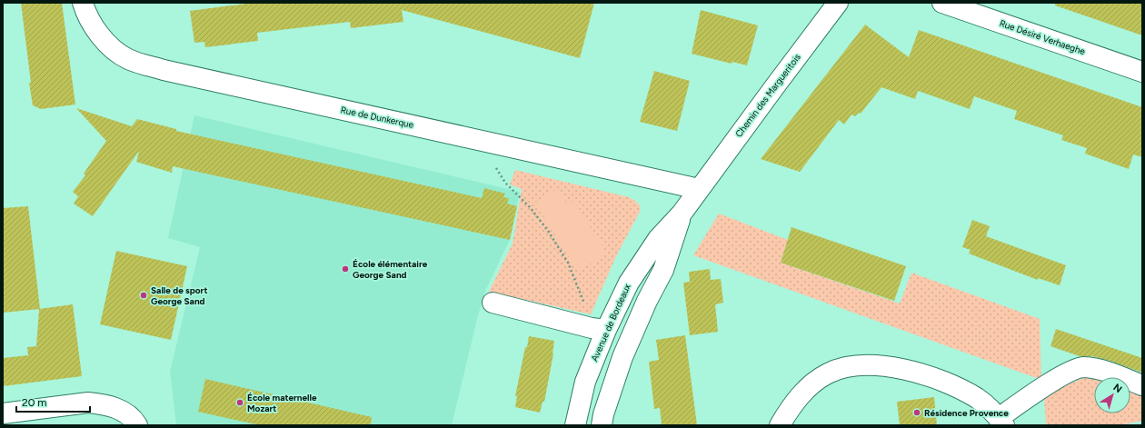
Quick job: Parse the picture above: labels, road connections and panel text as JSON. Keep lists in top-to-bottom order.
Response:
{
  "streets": {
    "street": [
      "Rue Désiré Verhaeghe",
      "Chemin des Margueritois",
      "Rue de Dunkerque",
      "Avenue de Bordeaux"
    ]
  },
  "crossings": [
    ["Chemin des Margueritois", "Rue de Dunkerque"],
    ["Chemin des Margueritois", "Avenue de Bordeaux"],
    ["Rue de Dunkerque", "Avenue de Bordeaux"]
  ],
  "places": [
    "École élémentaire George Sand",
    "Salle de sport George Sand",
    "École maternelle Mozart",
    "Résidence Provence"
  ],
  "scale_bar": "20 m",
  "north": "top right"
}
